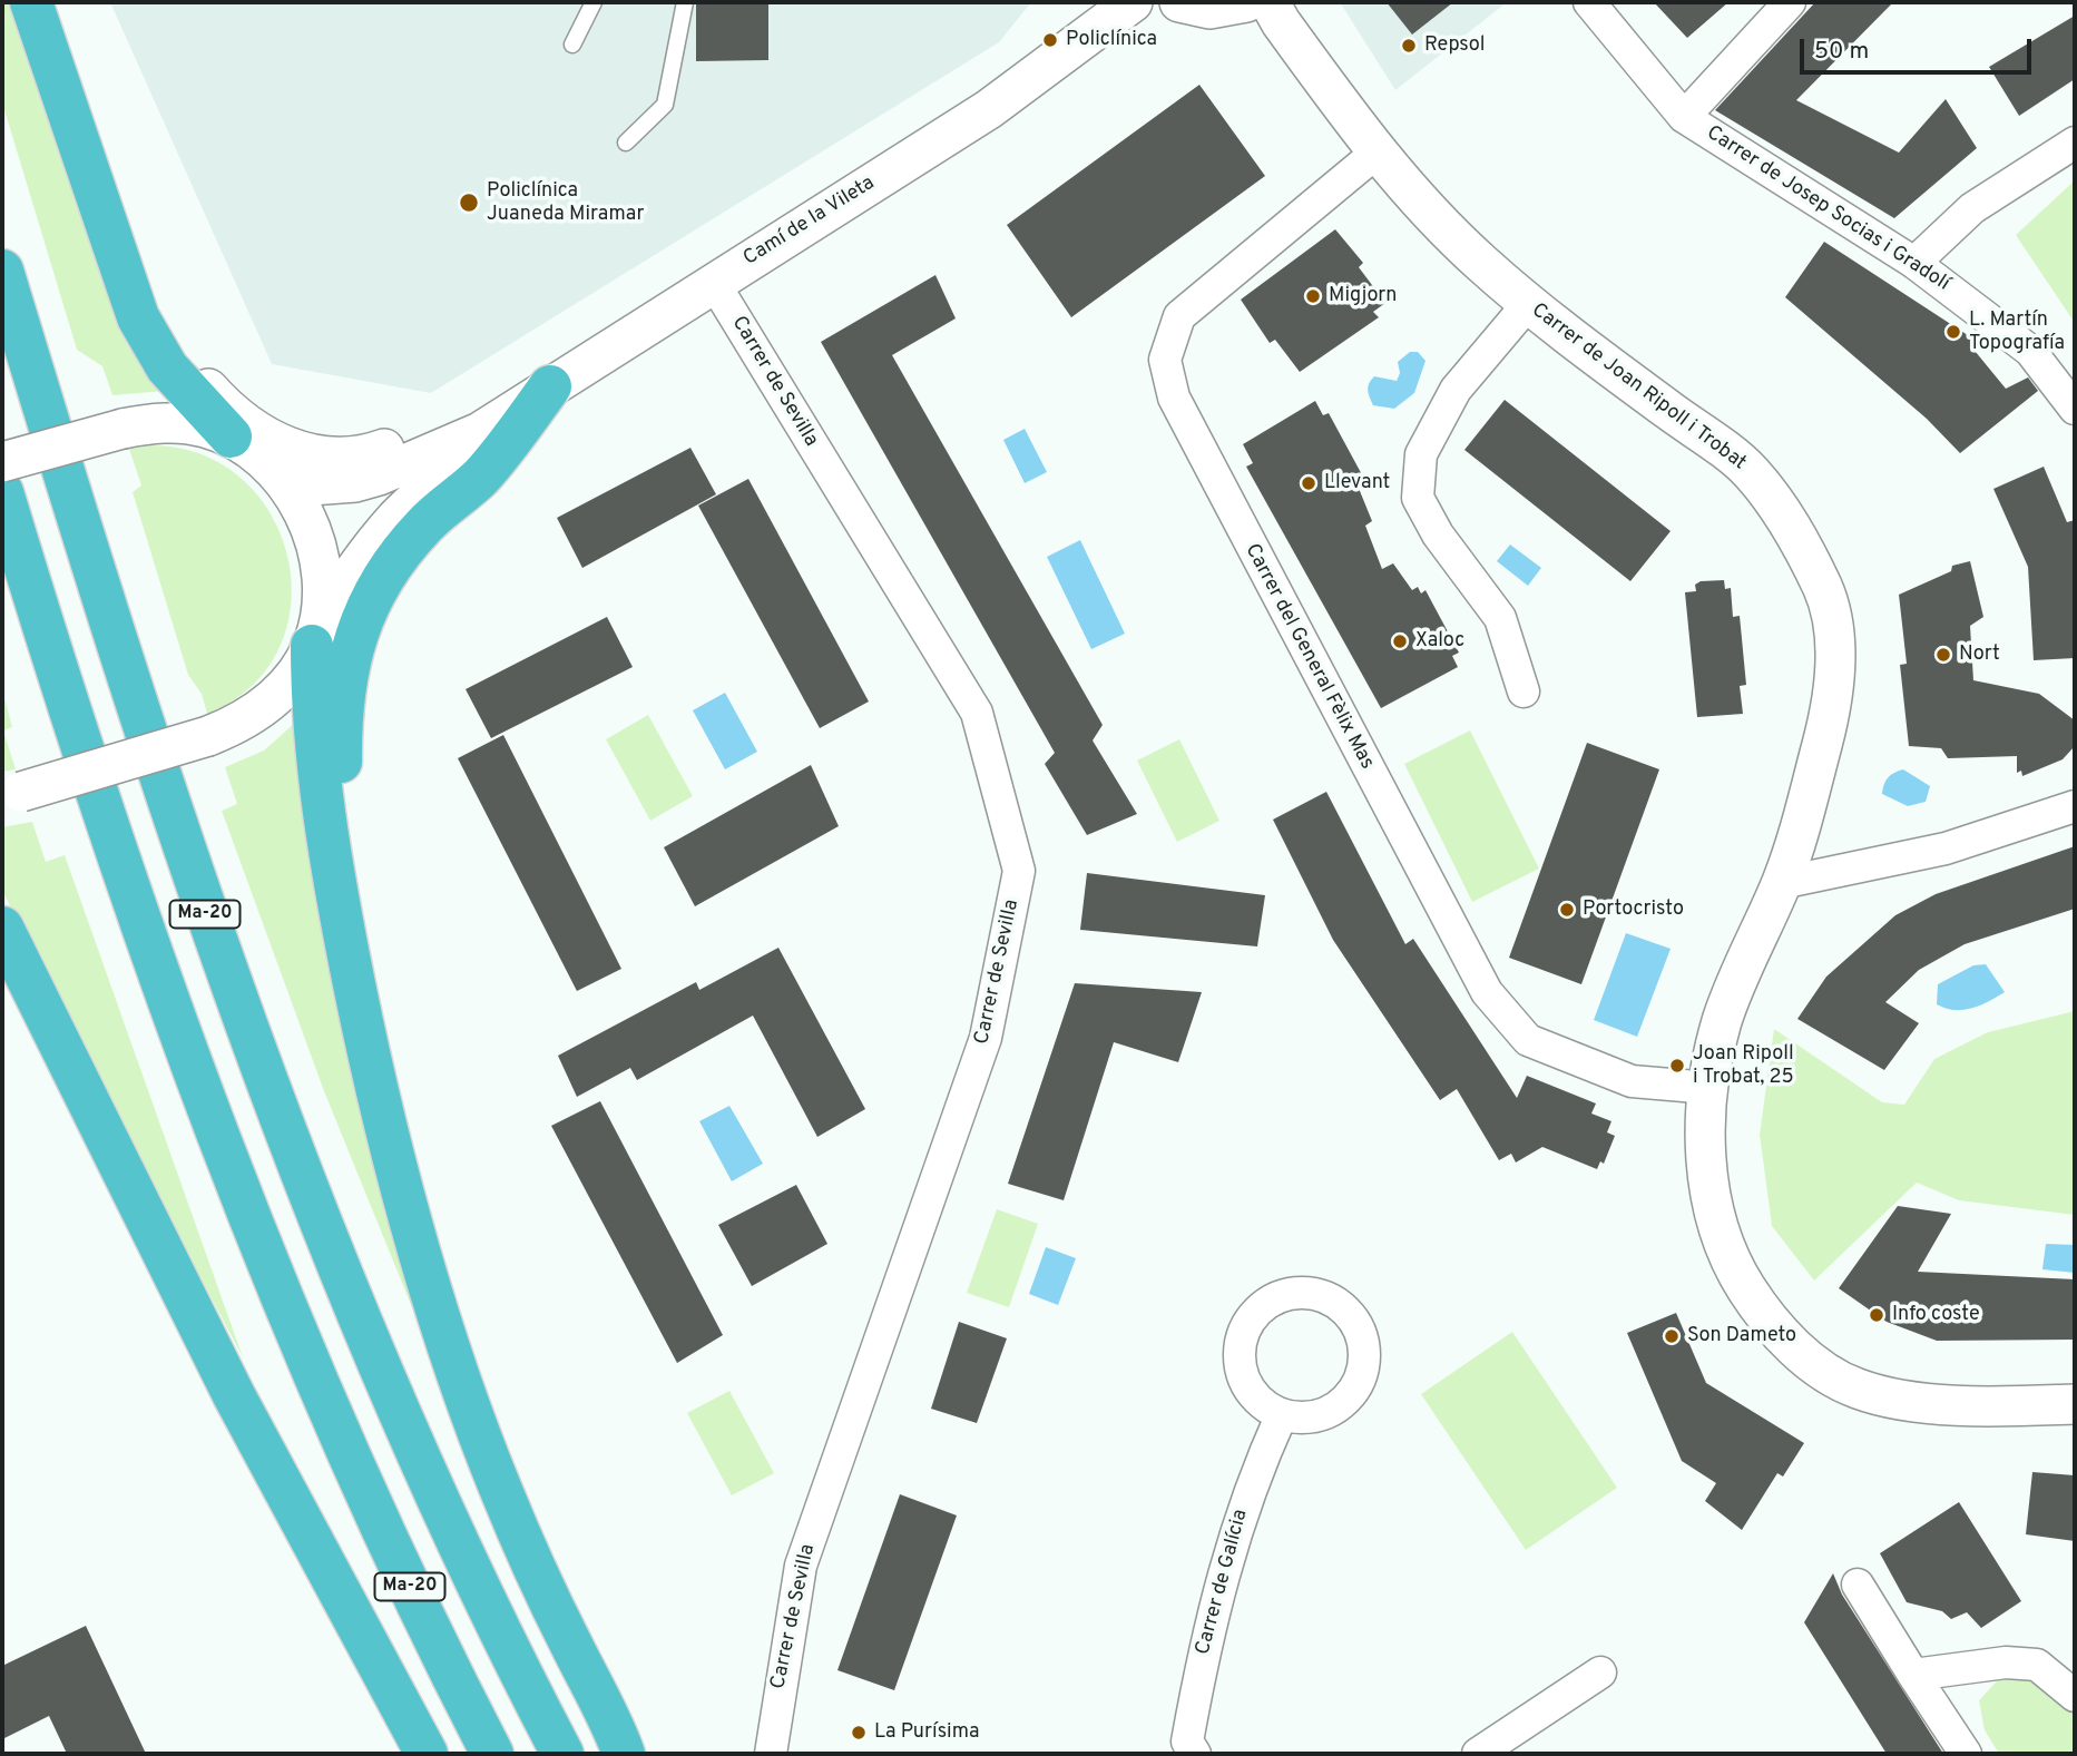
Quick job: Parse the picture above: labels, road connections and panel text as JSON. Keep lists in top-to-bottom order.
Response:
{
  "streets": {
    "highway": ["Ma-20"],
    "street": [
      "Carrer de Josep Socias i Gradolí",
      "Camí de la Vileta",
      "Carrer de Sevilla",
      "Carrer de Joan Ripoll i Trobat",
      "Carrer del General Fèlix Mas",
      "Carrer de Galícia"
    ]
  },
  "crossings": [
    ["Camí de la Vileta", "Carrer de Sevilla"],
    ["Carrer de Joan Ripoll i Trobat", "Carrer del General Fèlix Mas"]
  ],
  "places": [
    "Policlínica",
    "Repsol",
    "Policlínica Juaneda Miramar",
    "Migjorn",
    "L. Martín Topografía",
    "Llevant",
    "Xaloc",
    "Nort",
    "Portocristo",
    "Joan Ripoll i Trobat, 25",
    "Info coste",
    "Son Dameto",
    "La Purísima"
  ],
  "scale_bar": "50 m"
}
